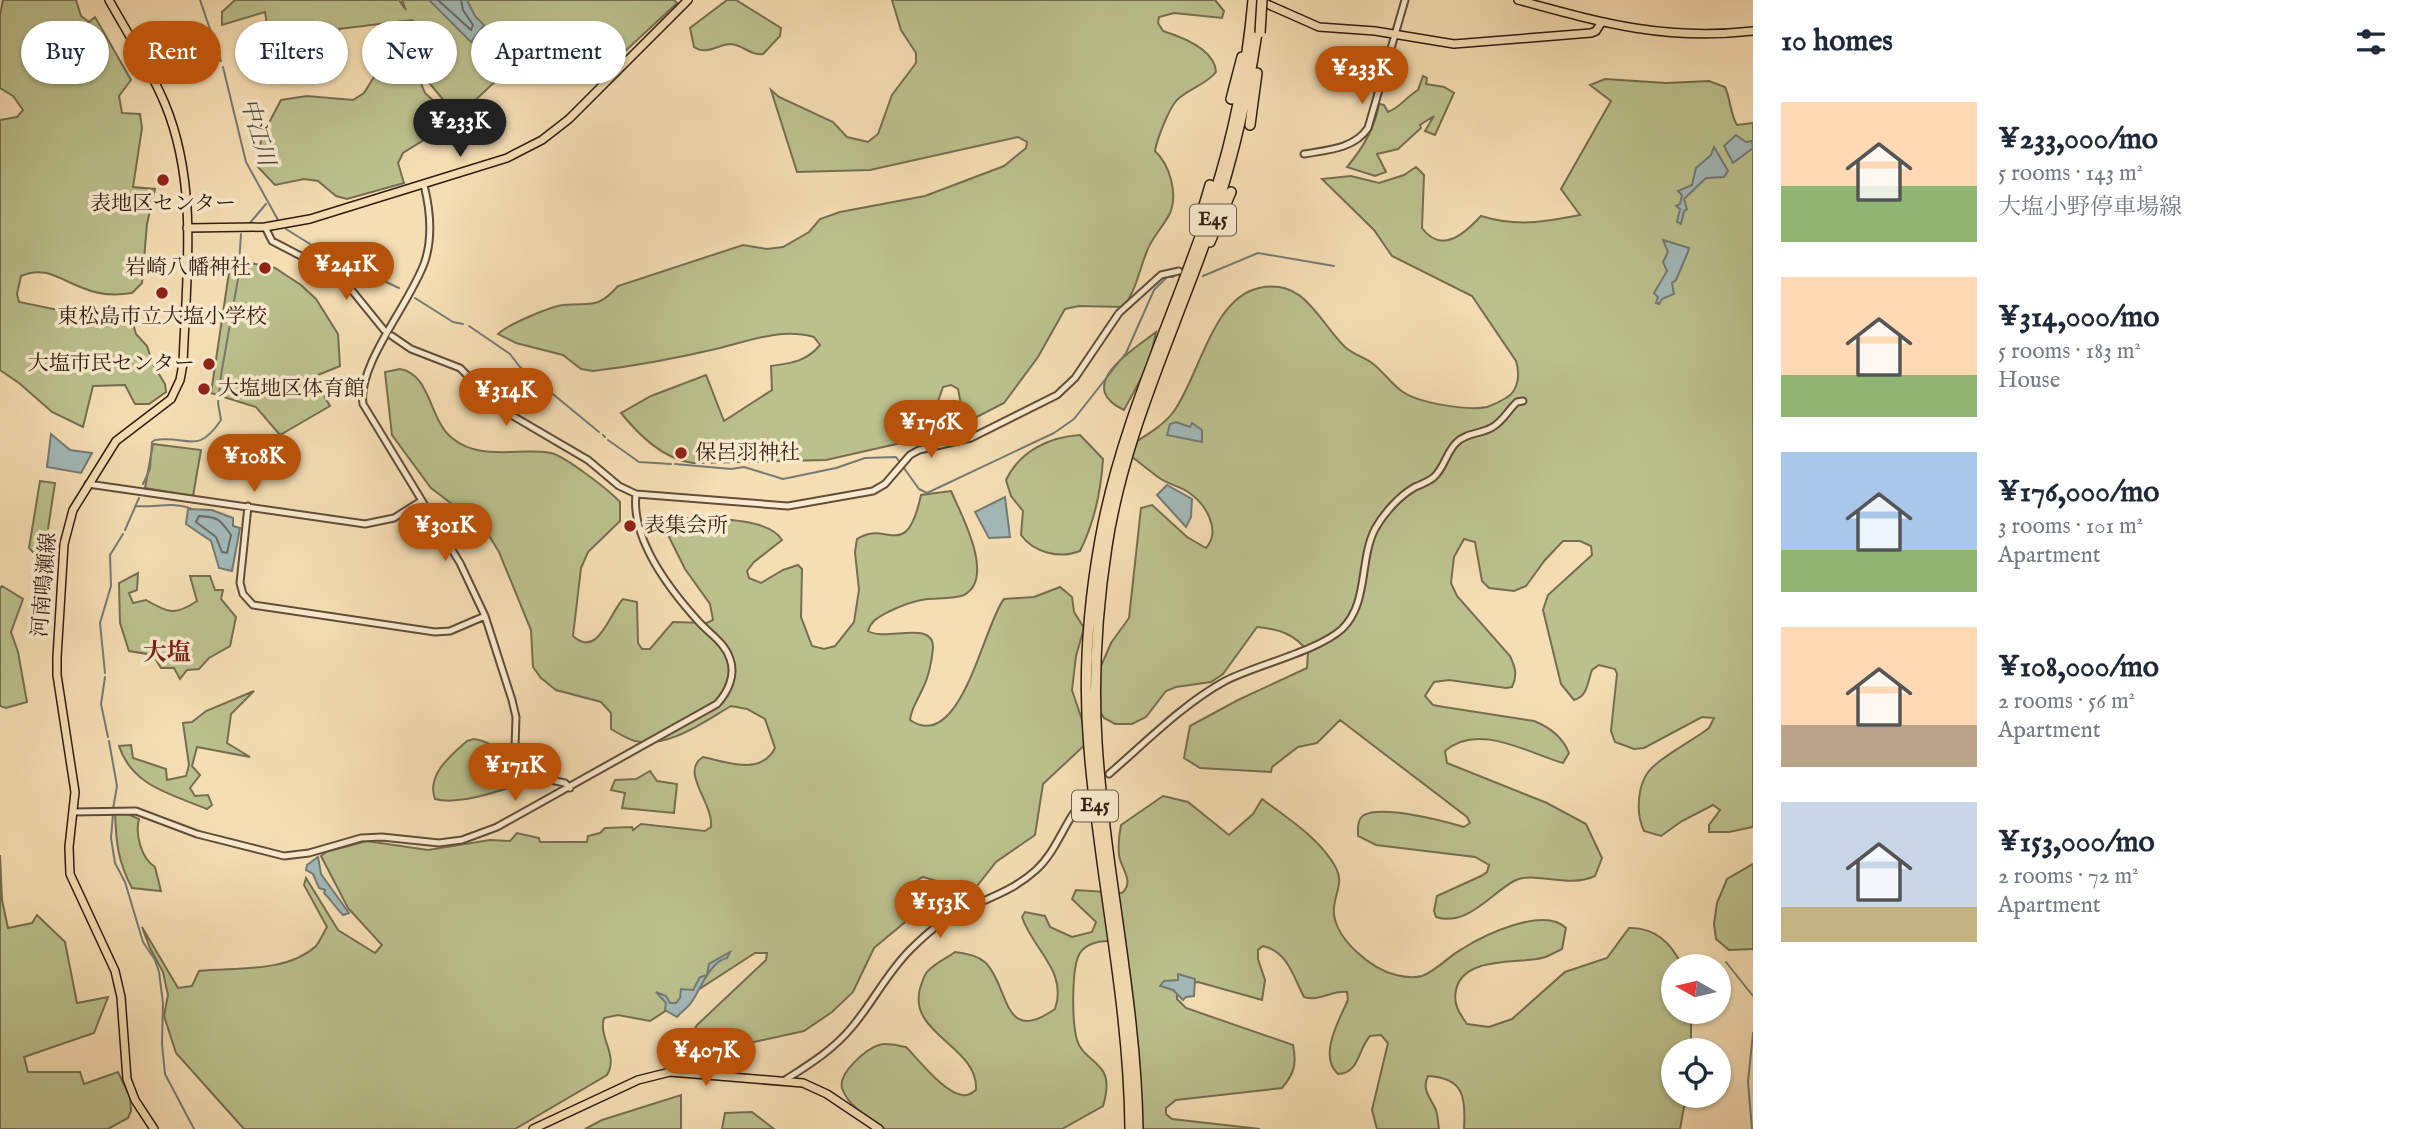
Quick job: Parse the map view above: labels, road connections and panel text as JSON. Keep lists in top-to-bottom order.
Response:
{
  "streets": {
    "highway": ["E45"],
    "main road": ["河南鳴瀬線"]
  },
  "districts": ["大塩"],
  "water": ["中江川"],
  "places": [
    "表地区センター",
    "岩崎八幡神社",
    "東松島市立大塩小学校",
    "大塩市民センター",
    "大塩地区体育館",
    "保呂羽神社",
    "表集会所"
  ],
  "north": "left",
  "page": {
    "heading": "10 homes",
    "chip": [
      "Buy",
      "Rent",
      "Filters",
      "New",
      "Apartment"
    ],
    "price": [
      "¥233K",
      "¥233K",
      "¥241K",
      "¥314K",
      "¥176K",
      "¥108K",
      "¥301K",
      "¥171K",
      "¥153K",
      "¥407K"
    ],
    "list": [
      {
        "name": "¥233,000/mo",
        "note": "5 rooms · 143 m² · 大塩小野停車場線"
      },
      {
        "name": "¥314,000/mo",
        "note": "5 rooms · 183 m² · House"
      },
      {
        "name": "¥176,000/mo",
        "note": "3 rooms · 101 m² · Apartment"
      },
      {
        "name": "¥108,000/mo",
        "note": "2 rooms · 56 m² · Apartment"
      },
      {
        "name": "¥153,000/mo",
        "note": "2 rooms · 72 m² · Apartment"
      }
    ]
  }
}
